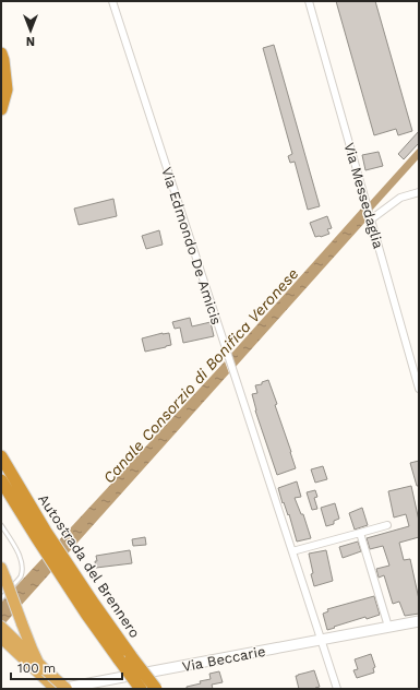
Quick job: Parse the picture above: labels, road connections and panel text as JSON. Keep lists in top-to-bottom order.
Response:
{
  "streets": {
    "highway": ["Autostrada del Brennero"],
    "main road": ["Via Beccarie"],
    "street": ["Via Messedaglia", "Via Edmondo De Amicis"]
  },
  "crossings": [
    ["Via Edmondo De Amicis", "Via Beccarie"]
  ],
  "water": ["Canale Consorzio di Bonifica Veronese"],
  "scale_bar": "100 m",
  "north": "bottom"
}
